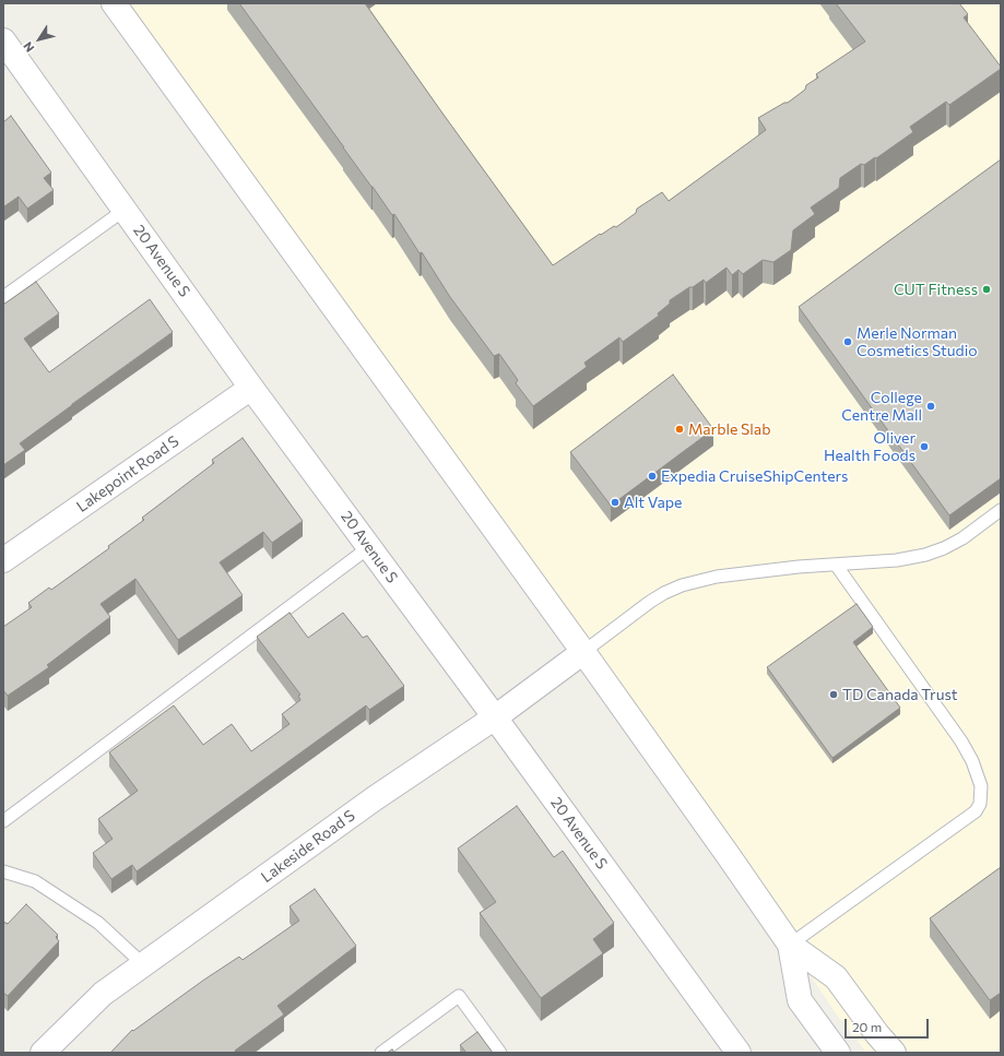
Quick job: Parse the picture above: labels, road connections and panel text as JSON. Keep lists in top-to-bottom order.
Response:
{
  "streets": {
    "street": ["20 Avenue S", "Lakepoint Road S", "Lakeside Road S"]
  },
  "crossings": [
    ["20 Avenue S", "Lakepoint Road S"],
    ["20 Avenue S", "Lakeside Road S"]
  ],
  "places": [
    "CUT Fitness",
    "Merle Norman Cosmetics Studio",
    "College Centre Mall",
    "Marble Slab",
    "Oliver Health Foods",
    "Expedia CruiseShipCenters",
    "Alt Vape",
    "TD Canada Trust"
  ],
  "scale_bar": "20 m",
  "north": "bottom left"
}
